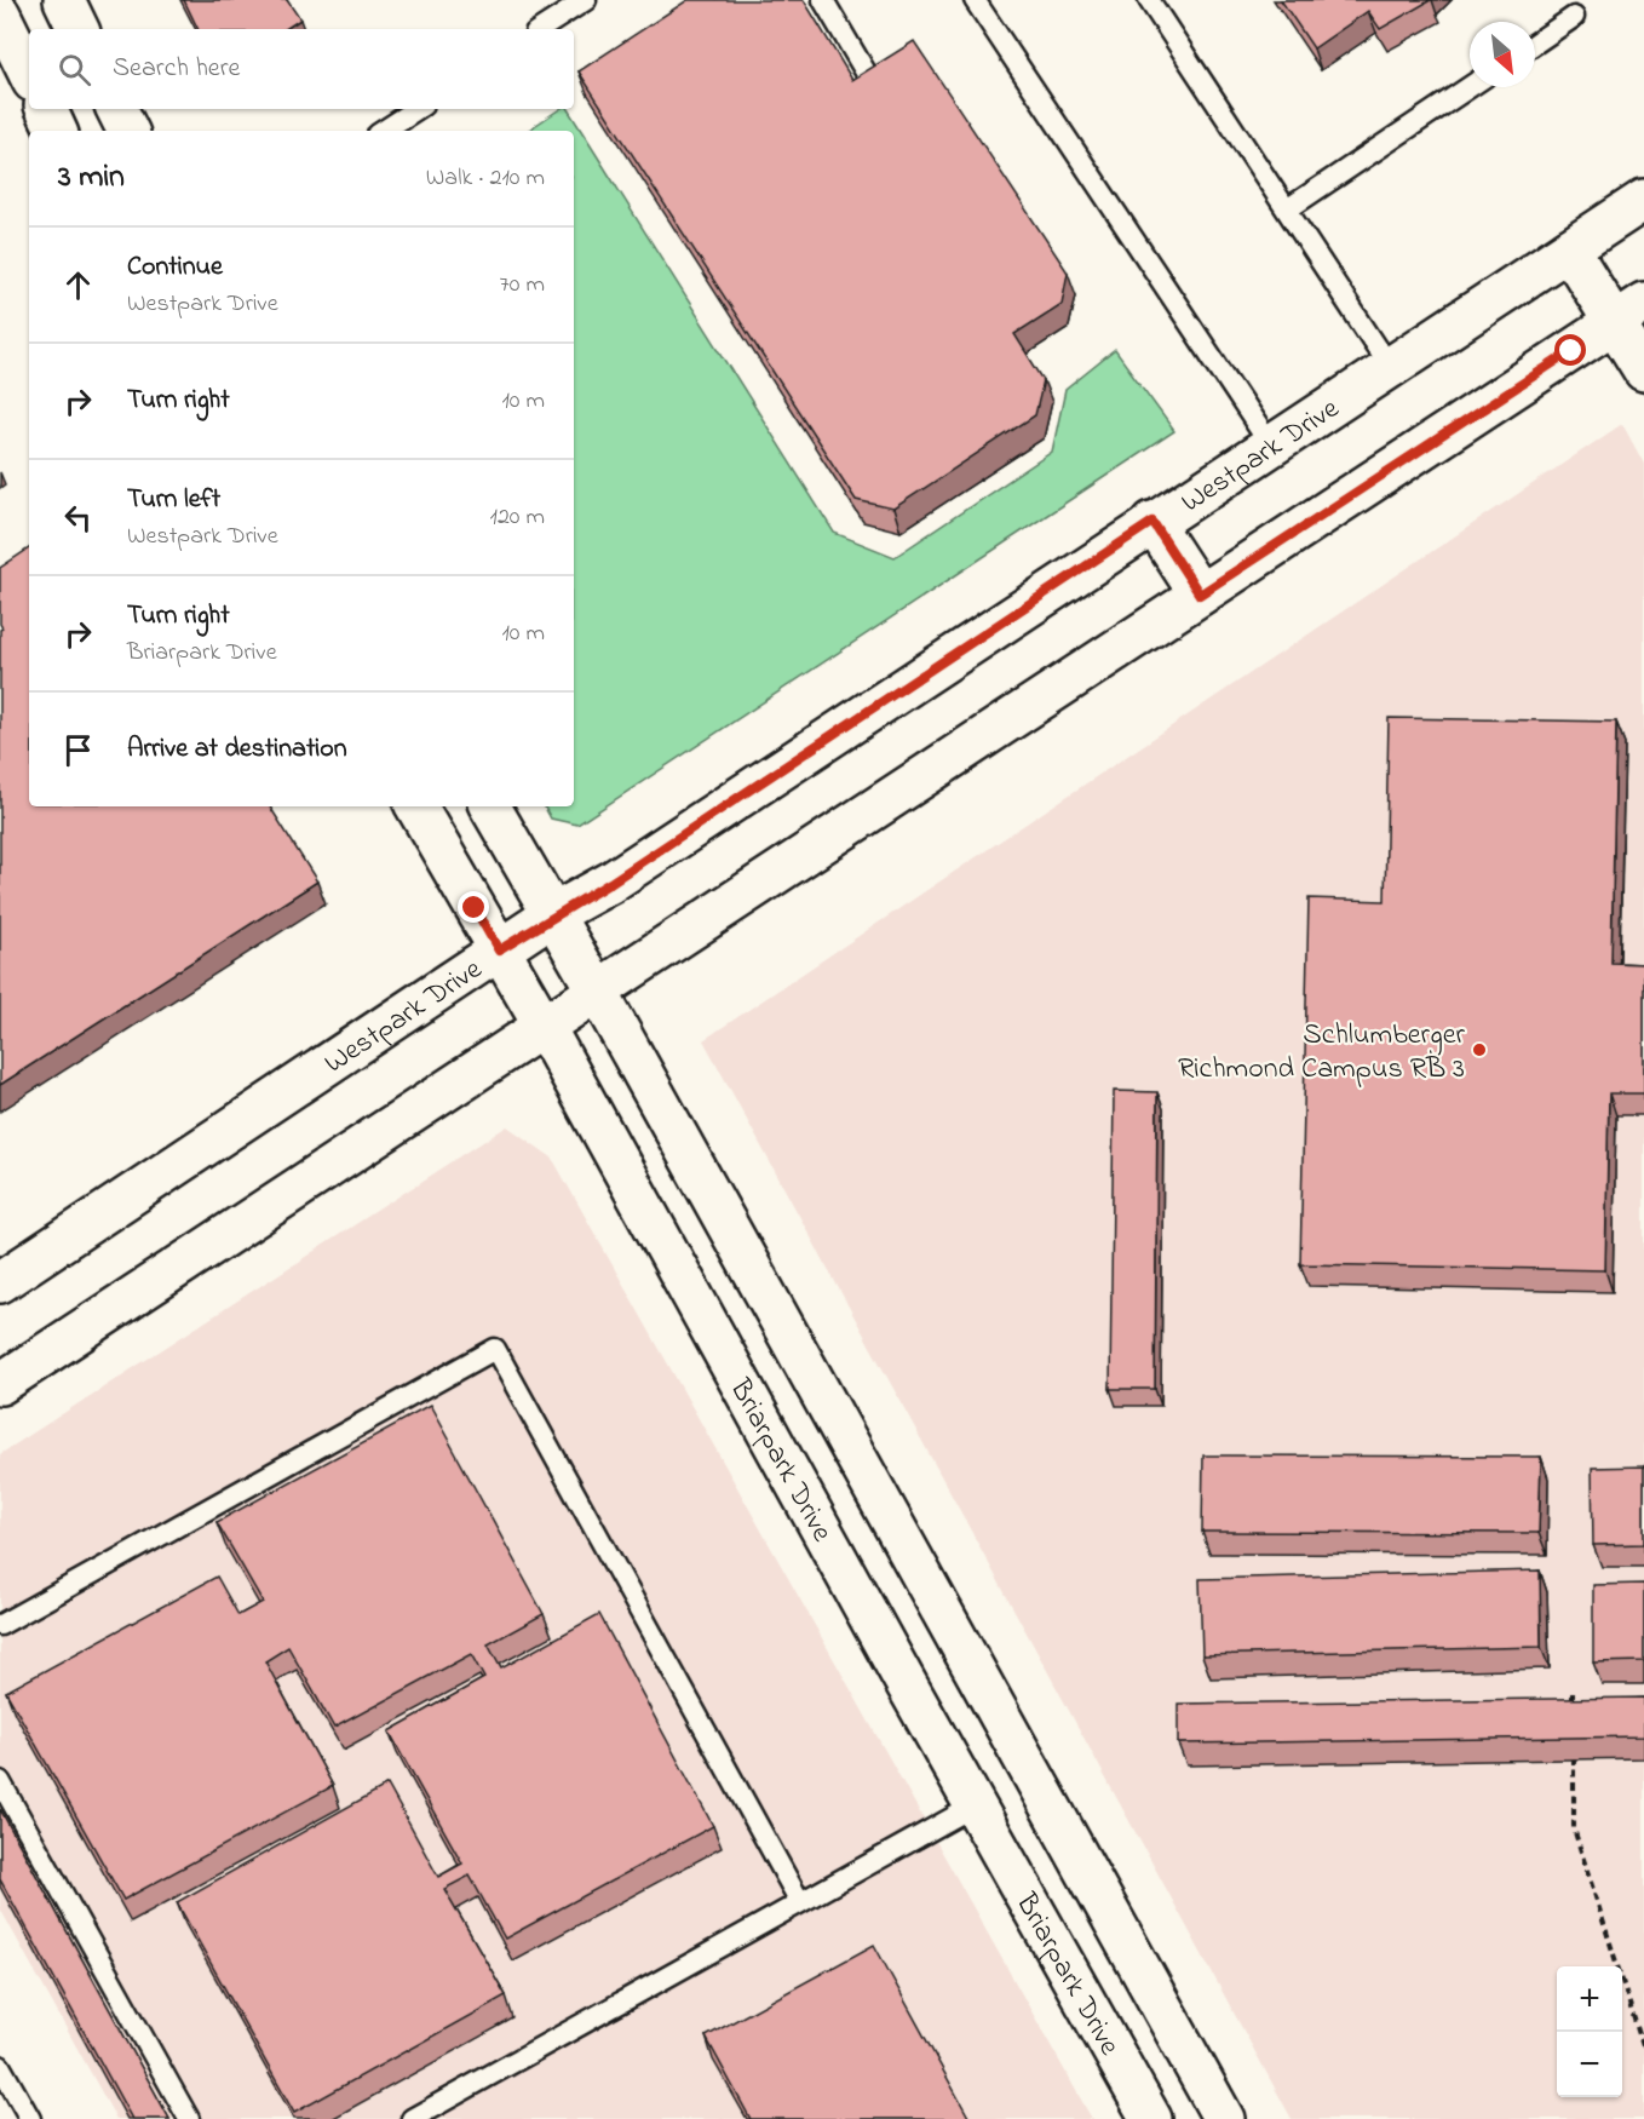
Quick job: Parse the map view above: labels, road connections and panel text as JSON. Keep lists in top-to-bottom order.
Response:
{
  "streets": {
    "main road": ["Westpark Drive", "Briarpark Drive"]
  },
  "crossings": [
    ["Westpark Drive", "Briarpark Drive"]
  ],
  "places": ["Schlumberger Richmond Campus RB 3"],
  "north": "bottom right",
  "page": {
    "search": "Search here",
    "heading": ["3 min", "Walk · 210 m"],
    "list": [
      ["Continue", "Westpark Drive", "70 m"],
      ["Turn right", "10 m"],
      ["Turn left", "Westpark Drive", "120 m"],
      ["Turn right", "Briarpark Drive", "10 m"],
      "Arrive at destination"
    ],
    "map_buttons": ["+", "−"]
  }
}
